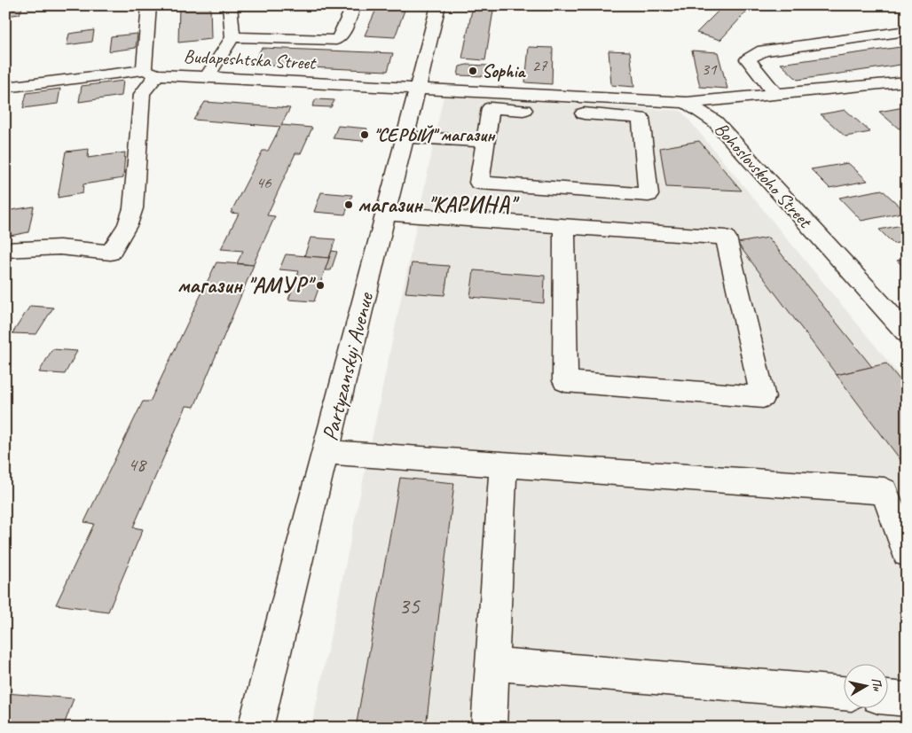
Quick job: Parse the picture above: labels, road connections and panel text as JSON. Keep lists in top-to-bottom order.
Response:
{
  "streets": {
    "street": ["Budapeshtska Street", "Bohoslovskoho Street", "Partyzanskyi Avenue"]
  },
  "crossings": [
    ["Budapeshtska Street", "Partyzanskyi Avenue"]
  ],
  "places": [
    "Sophia",
    "\"СЕРЫЙ\" магазин",
    "магазин \"КАРИНА\"",
    "магазин \"АМУР\""
  ],
  "house_numbers": [
    "27",
    "31",
    "46",
    "48",
    "35"
  ],
  "north": "right"
}
